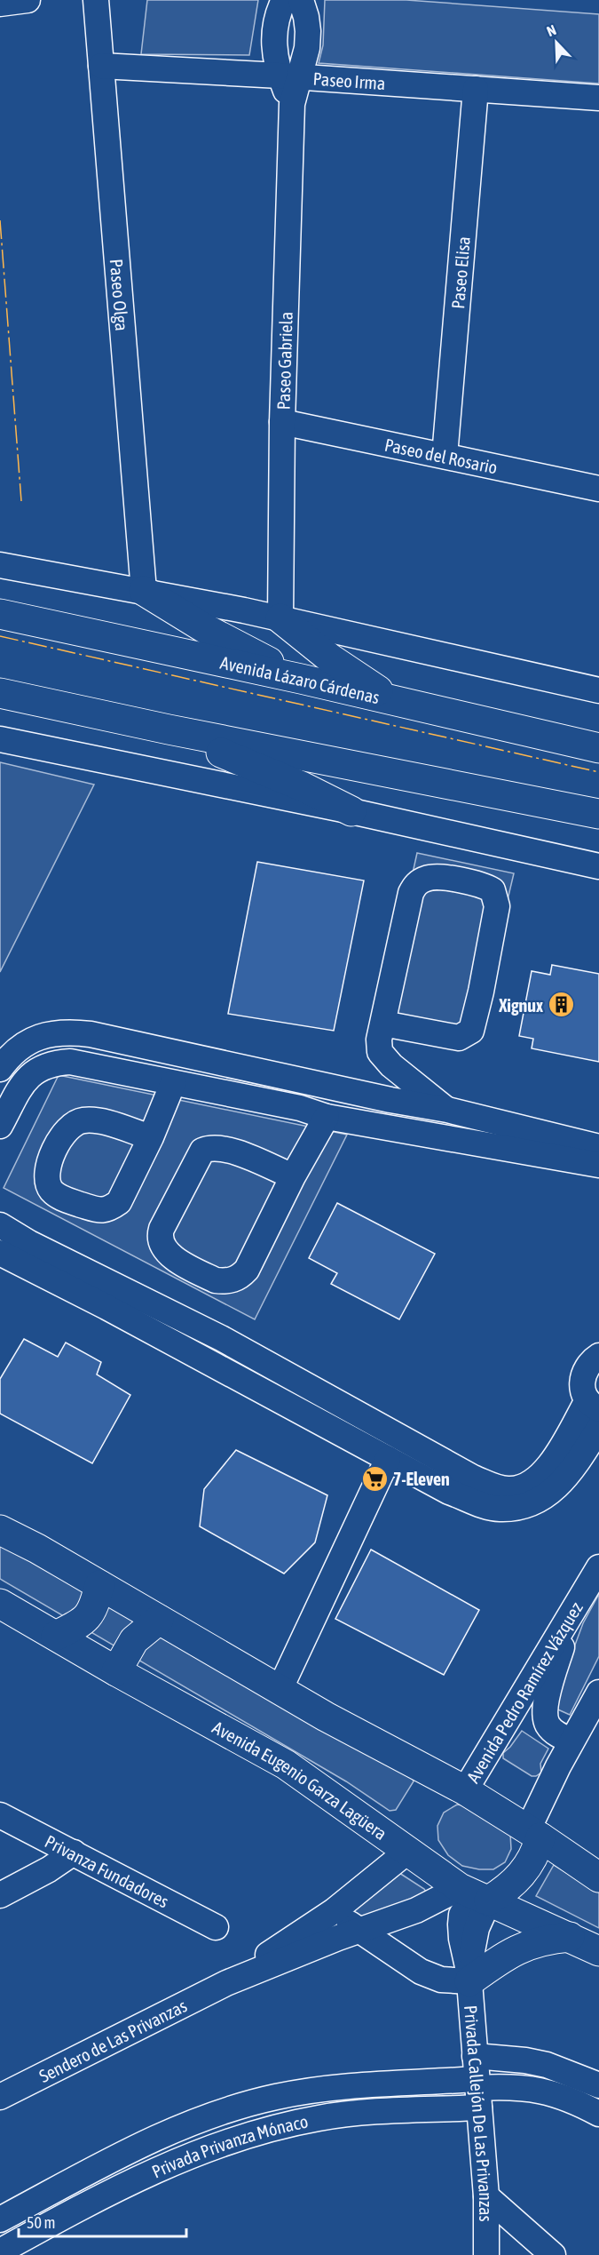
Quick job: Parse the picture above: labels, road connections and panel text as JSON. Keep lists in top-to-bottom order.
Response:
{
  "streets": {
    "main road": ["Avenida Lázaro Cárdenas", "Avenida Eugenio Garza Lagüera"],
    "street": [
      "Paseo Irma",
      "Paseo Elisa",
      "Paseo Olga",
      "Paseo Gabriela",
      "Paseo del Rosario",
      "Avenida Pedro Ramírez Vázquez",
      "Privanza Fundadores",
      "Sendero de Las Privanzas",
      "Privada Callejón De Las Privanzas",
      "Privada Privanza Mónaco"
    ]
  },
  "crossings": [
    ["Paseo Irma", "Paseo Elisa"],
    ["Paseo Irma", "Paseo Olga"],
    ["Paseo Irma", "Paseo Gabriela"],
    ["Paseo Elisa", "Paseo del Rosario"],
    ["Paseo Gabriela", "Paseo del Rosario"],
    ["Avenida Eugenio Garza Lagüera", "Sendero de Las Privanzas"],
    ["Avenida Eugenio Garza Lagüera", "Privada Callejón De Las Privanzas"],
    ["Sendero de Las Privanzas", "Privada Callejón De Las Privanzas"],
    ["Privada Callejón De Las Privanzas", "Privada Privanza Mónaco"]
  ],
  "places": {
    "building": ["Xignux"],
    "supermarket": ["7-Eleven"]
  },
  "scale_bar": "50 m",
  "north": "top left"
}
